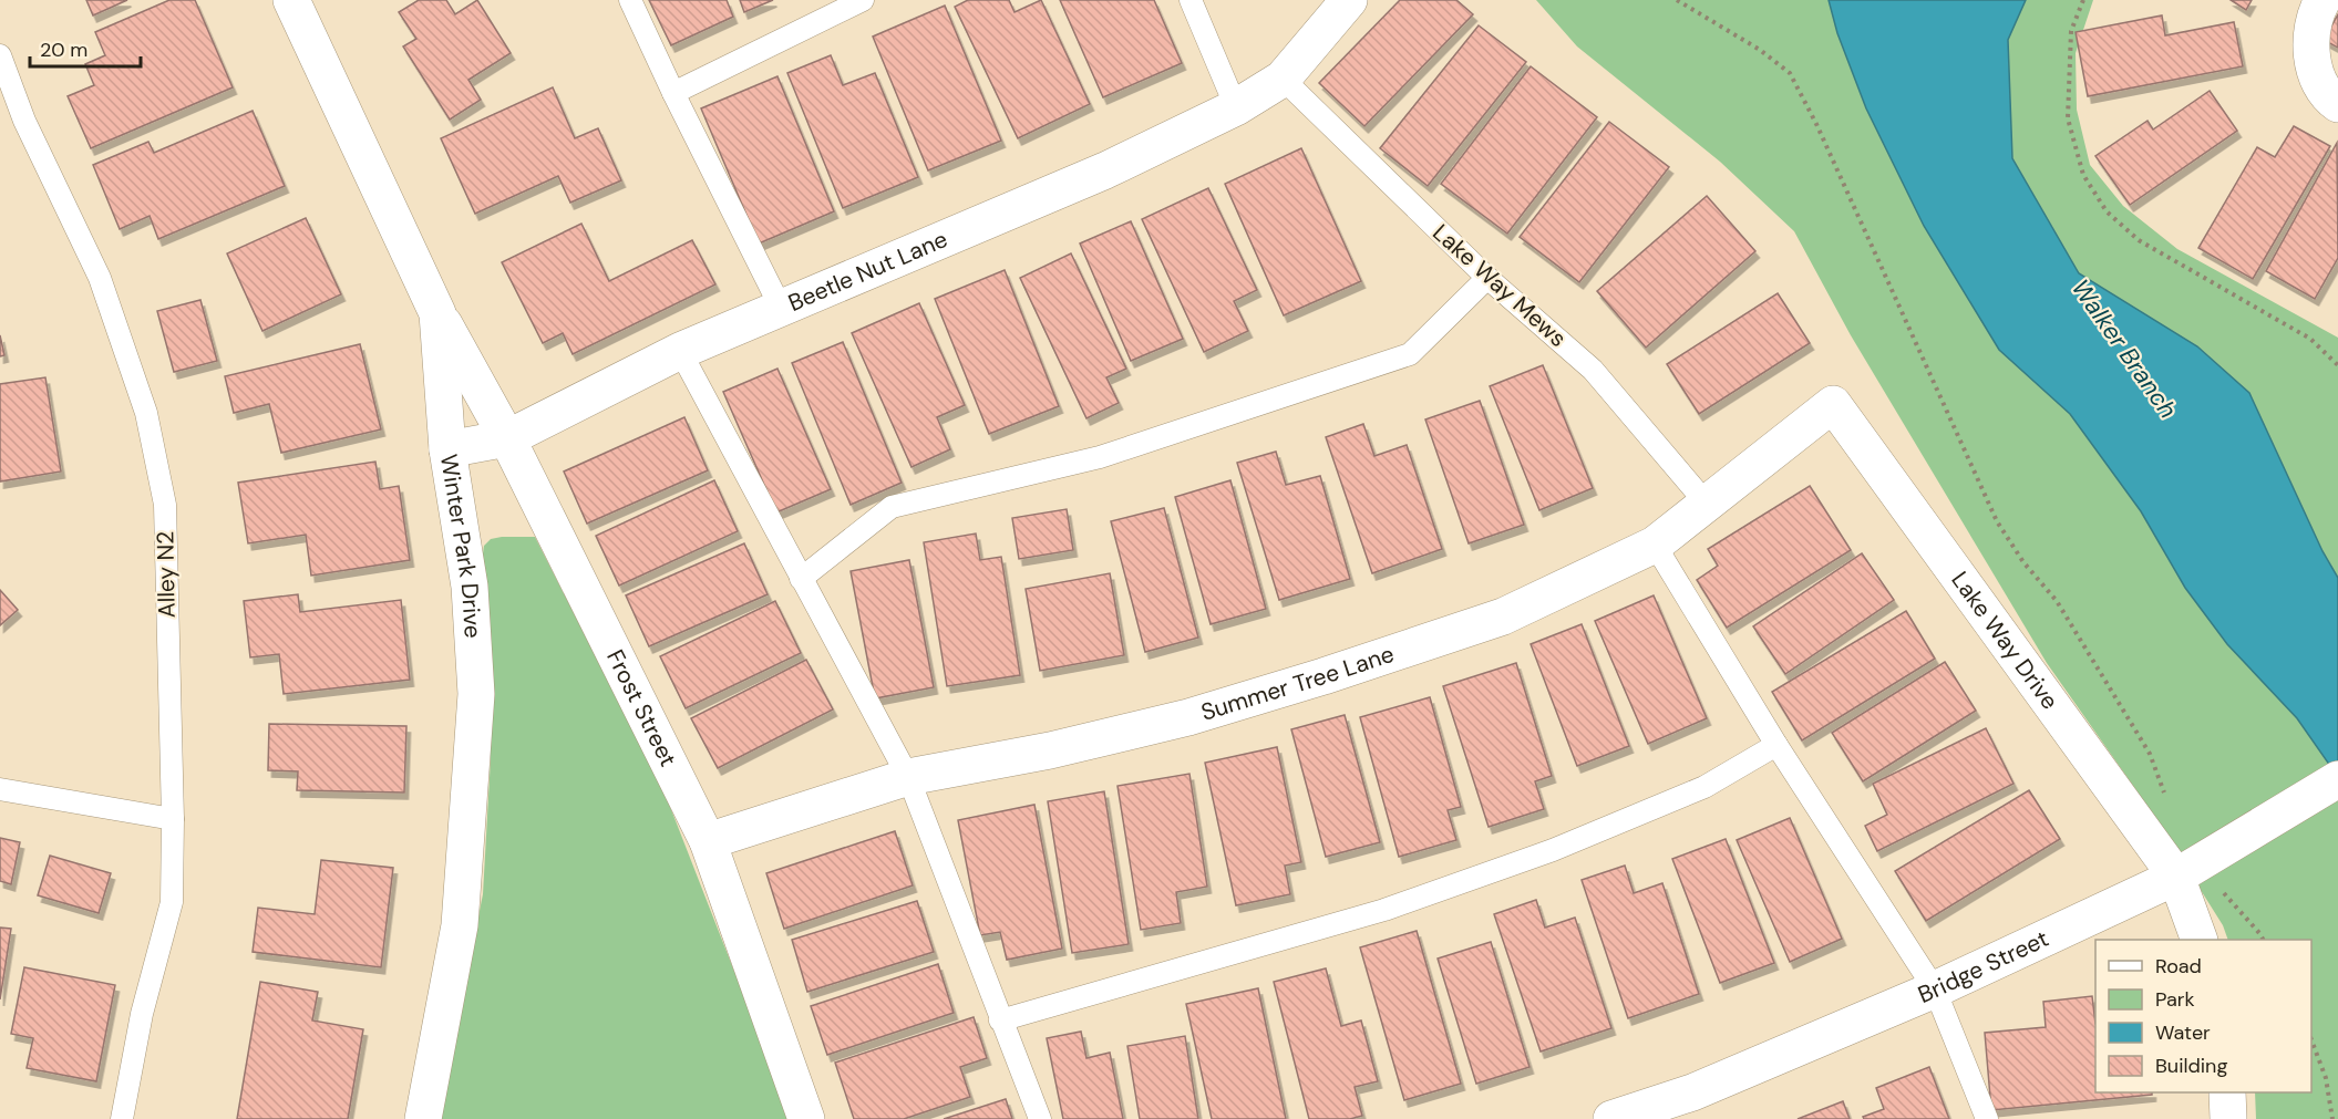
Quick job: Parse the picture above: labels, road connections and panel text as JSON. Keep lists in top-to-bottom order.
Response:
{
  "streets": {
    "street": [
      "Beetle Nut Lane",
      "Winter Park Drive",
      "Lake Way Drive",
      "Summer Tree Lane",
      "Frost Street",
      "Bridge Street"
    ],
    "lane": ["Lake Way Mews", "Alley N2"]
  },
  "crossings": [
    ["Beetle Nut Lane", "Lake Way Mews"],
    ["Beetle Nut Lane", "Winter Park Drive"],
    ["Beetle Nut Lane", "Frost Street"],
    ["Lake Way Mews", "Summer Tree Lane"],
    ["Winter Park Drive", "Frost Street"],
    ["Lake Way Drive", "Summer Tree Lane"],
    ["Lake Way Drive", "Bridge Street"],
    ["Summer Tree Lane", "Frost Street"]
  ],
  "water": ["Walker Branch"],
  "legend": [
    "Road",
    "Park",
    "Water",
    "Building"
  ],
  "scale_bar": "20 m"
}
